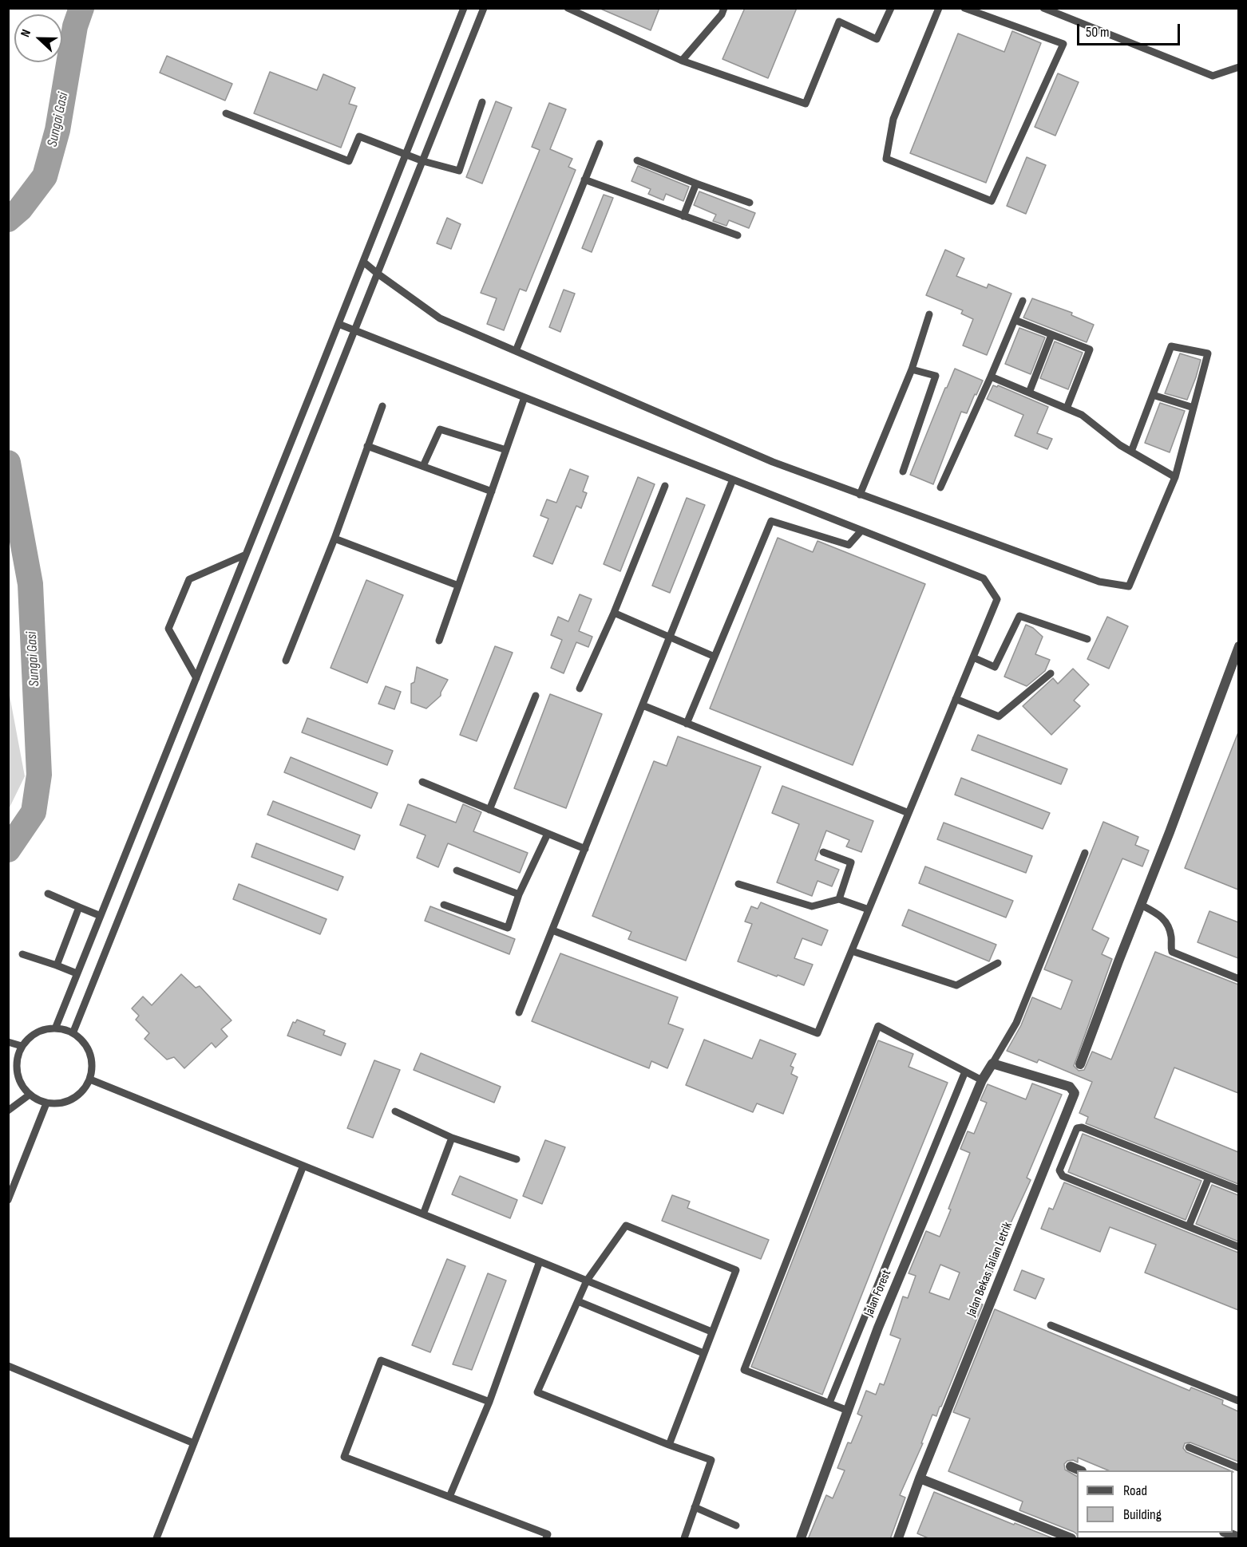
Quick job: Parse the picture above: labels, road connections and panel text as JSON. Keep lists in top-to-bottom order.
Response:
{
  "streets": {
    "street": ["Jalan Bekas Talian Letrik", "Jalan Forest"]
  },
  "crossings": [
    ["Jalan Bekas Talian Letrik", "Jalan Forest"]
  ],
  "water": ["Sungai Gasi"],
  "legend": ["Road", "Building"],
  "scale_bar": "50 m",
  "north": "left"
}
